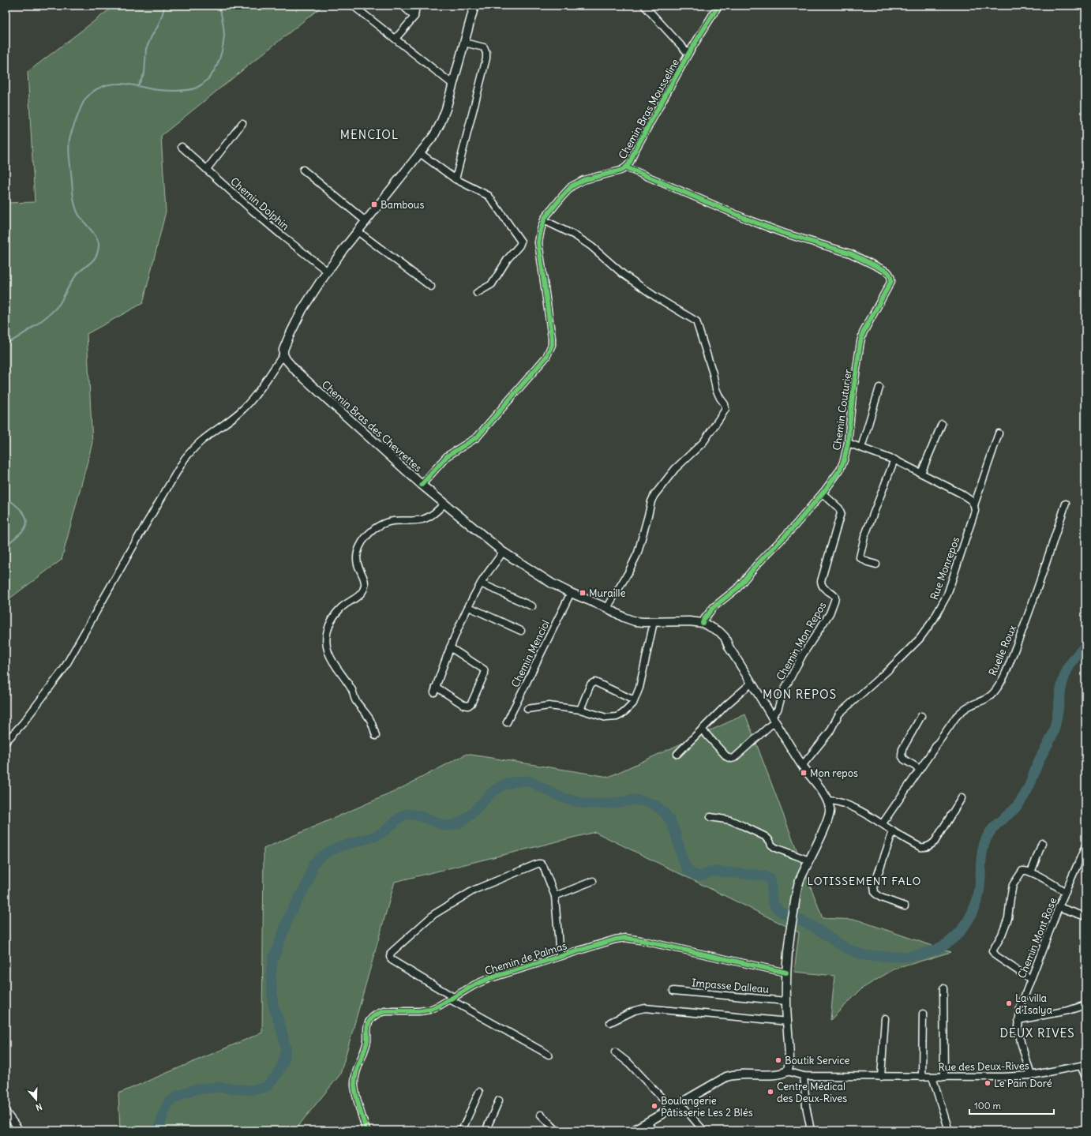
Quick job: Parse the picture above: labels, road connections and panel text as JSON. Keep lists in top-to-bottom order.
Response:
{
  "streets": {
    "main road": ["Chemin Bras des Chevrettes"],
    "street": [
      "Chemin Bras Mousseline",
      "Chemin Dolphin",
      "Chemin Couturier",
      "Rue Monrepos",
      "Chemin Mon Repos",
      "Ruelle Roux",
      "Chemin Menciol",
      "Chemin Mont Rose",
      "Chemin de Palmas",
      "Impasse Dalleau",
      "Rue des Deux-Rives"
    ]
  },
  "crossings": [
    ["Chemin Bras Mousseline", "Chemin Couturier"],
    ["Chemin Bras Mousseline", "Chemin Bras des Chevrettes"],
    ["Chemin Couturier", "Chemin Bras des Chevrettes"],
    ["Chemin Couturier", "Chemin Mon Repos"],
    ["Chemin Bras des Chevrettes", "Rue Monrepos"],
    ["Chemin Bras des Chevrettes", "Chemin Mon Repos"],
    ["Chemin Bras des Chevrettes", "Chemin Menciol"],
    ["Chemin Bras des Chevrettes", "Chemin de Palmas"],
    ["Chemin Bras des Chevrettes", "Impasse Dalleau"],
    ["Chemin Bras des Chevrettes", "Rue des Deux-Rives"],
    ["Chemin Mont Rose", "Rue des Deux-Rives"]
  ],
  "districts": [
    "MENCIOL",
    "MON REPOS",
    "LOTISSEMENT FALO",
    "DEUX RIVES"
  ],
  "places": {
    "transit": ["Bambous", "Muraille", "Mon repos"],
    "other": [
      "La villa d'Isalya",
      "Boutik Service",
      "Le Pain Doré",
      "Centre Médical des Deux-Rives",
      "Boulangerie Pâtisserie Les 2 Blés"
    ]
  },
  "scale_bar": "100 m",
  "north": "bottom"
}
